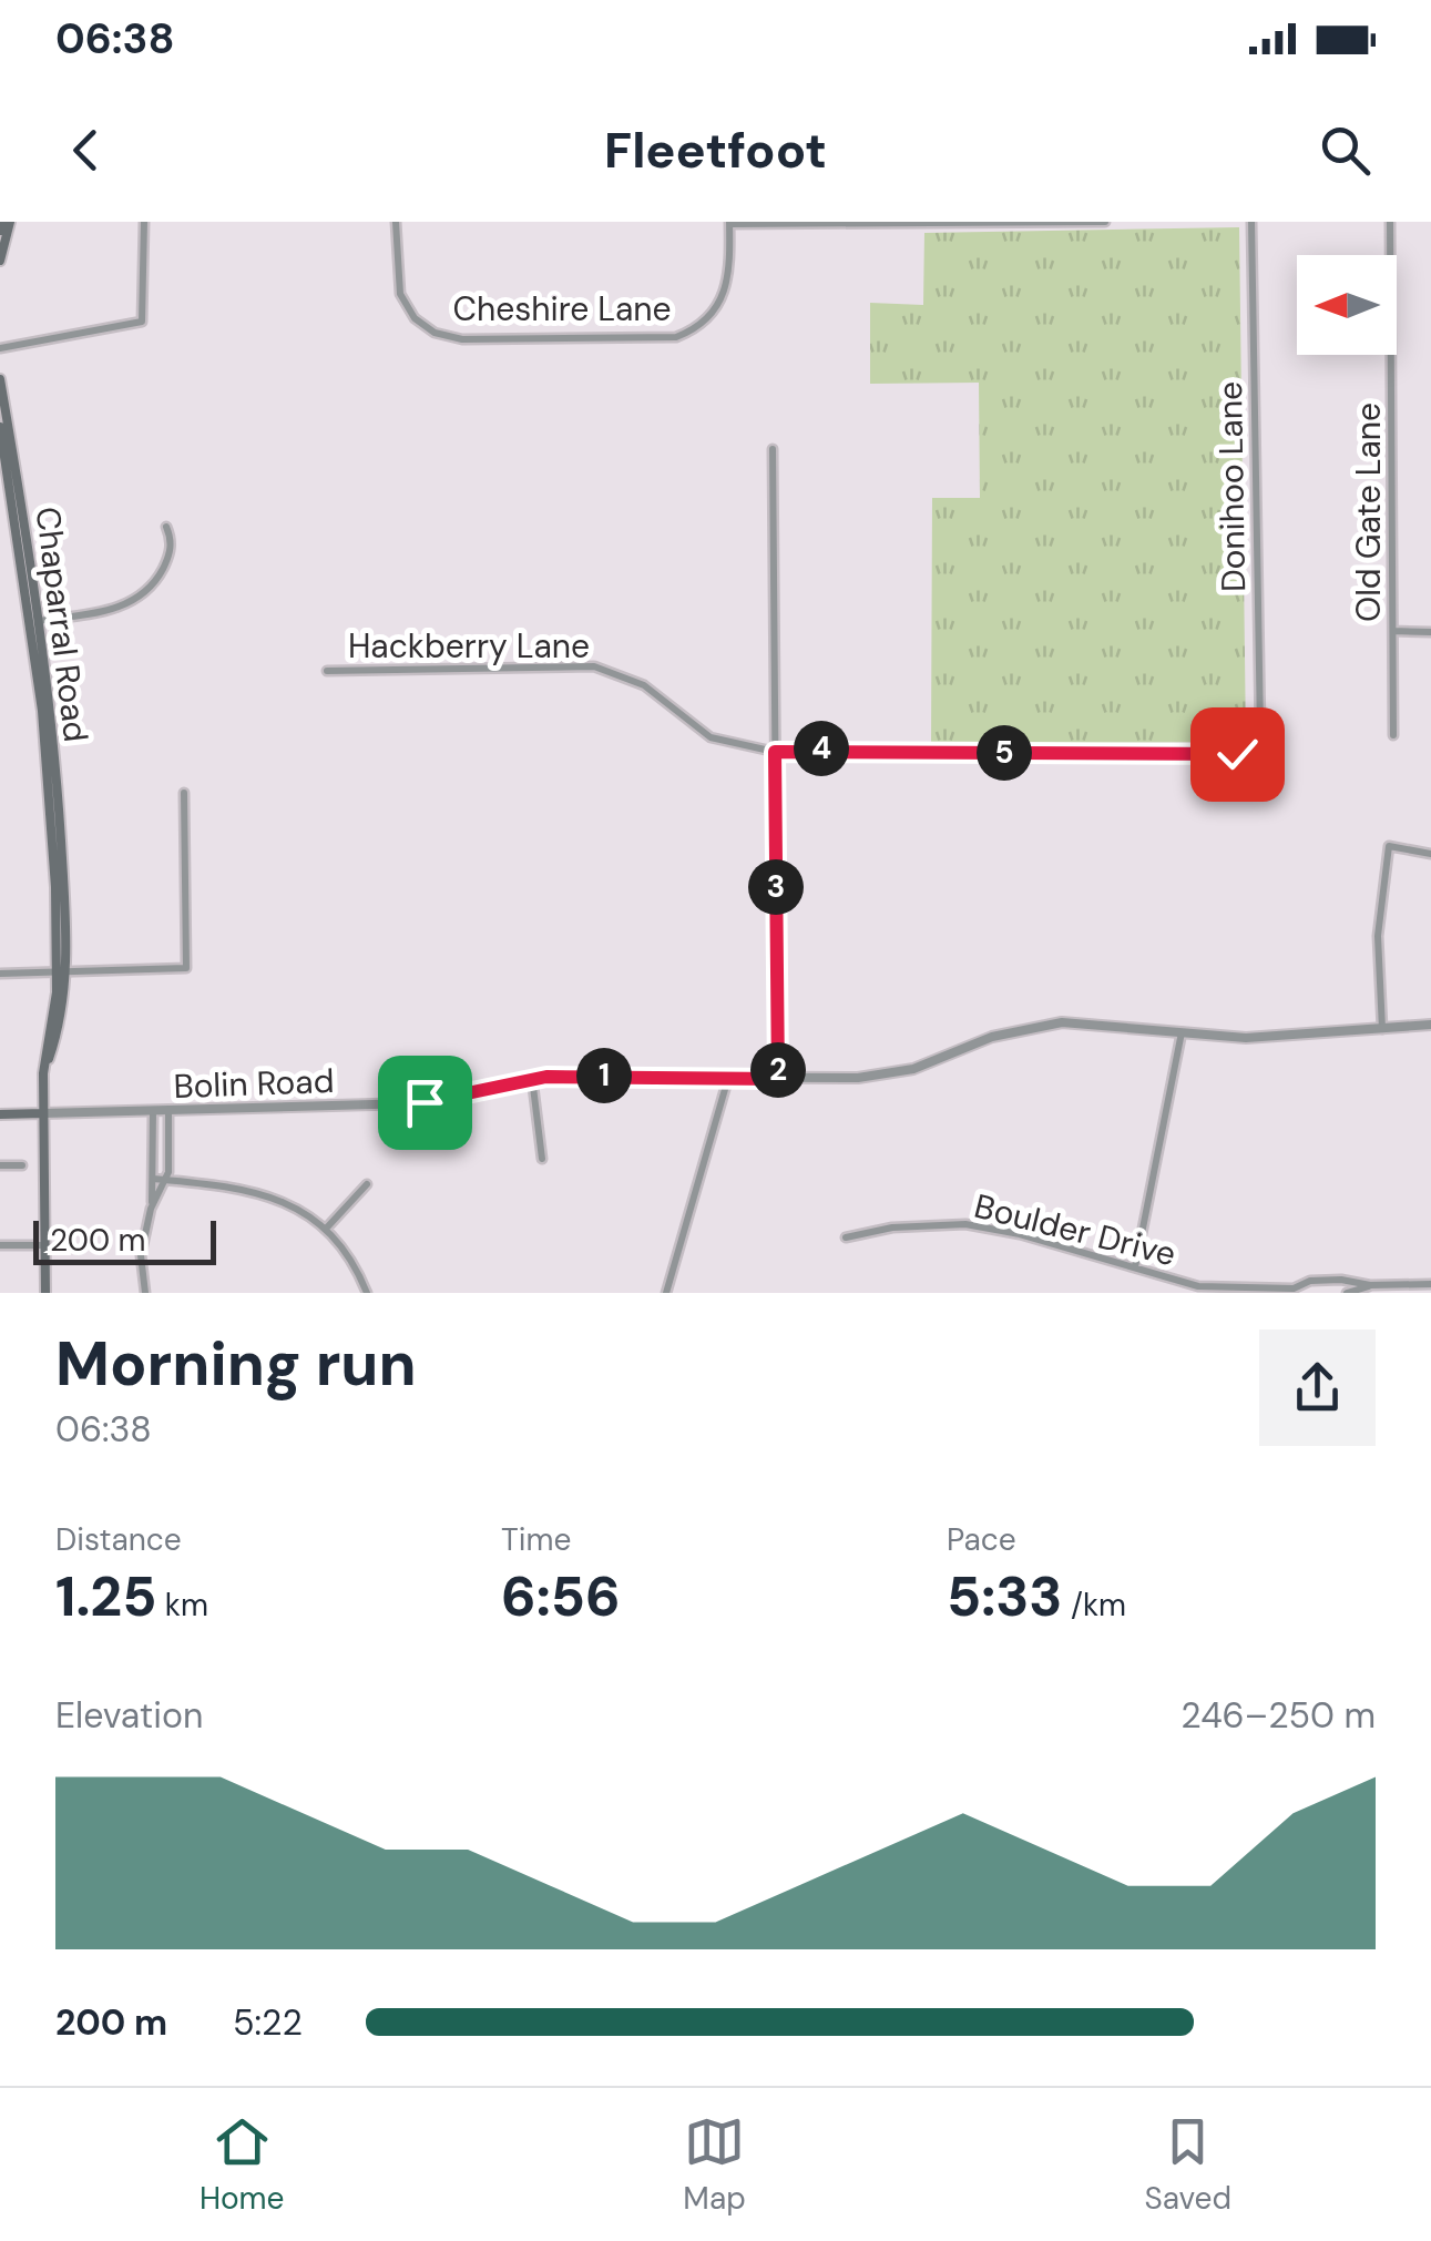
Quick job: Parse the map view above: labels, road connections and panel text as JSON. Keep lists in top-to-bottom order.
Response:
{
  "streets": {
    "main road": ["Chaparral Road"],
    "street": [
      "Cheshire Lane",
      "Donihoo Lane",
      "Old Gate Lane",
      "Hackberry Lane",
      "Bolin Road",
      "Boulder Drive"
    ]
  },
  "crossings": [
    ["Donihoo Lane", "Hackberry Lane"],
    ["Chaparral Road", "Bolin Road"]
  ],
  "scale_bar": "200 m",
  "north": "left",
  "page": {
    "status": "06:38",
    "header": "Fleetfoot",
    "pins": [
      "4",
      "5",
      "3",
      "2",
      "1"
    ],
    "scale": "200 m",
    "heading": ["Morning run", "06:38"],
    "stats": [
      ["Distance", "1.25 km"],
      ["Time", "6:56"],
      ["Pace", "5:33 /km"]
    ],
    "chart": ["Elevation", "246–250 m"],
    "list": [
      {
        "name": "200 m",
        "note": "5:22"
      }
    ],
    "tabs": ["Home", "Map", "Saved"]
  }
}
